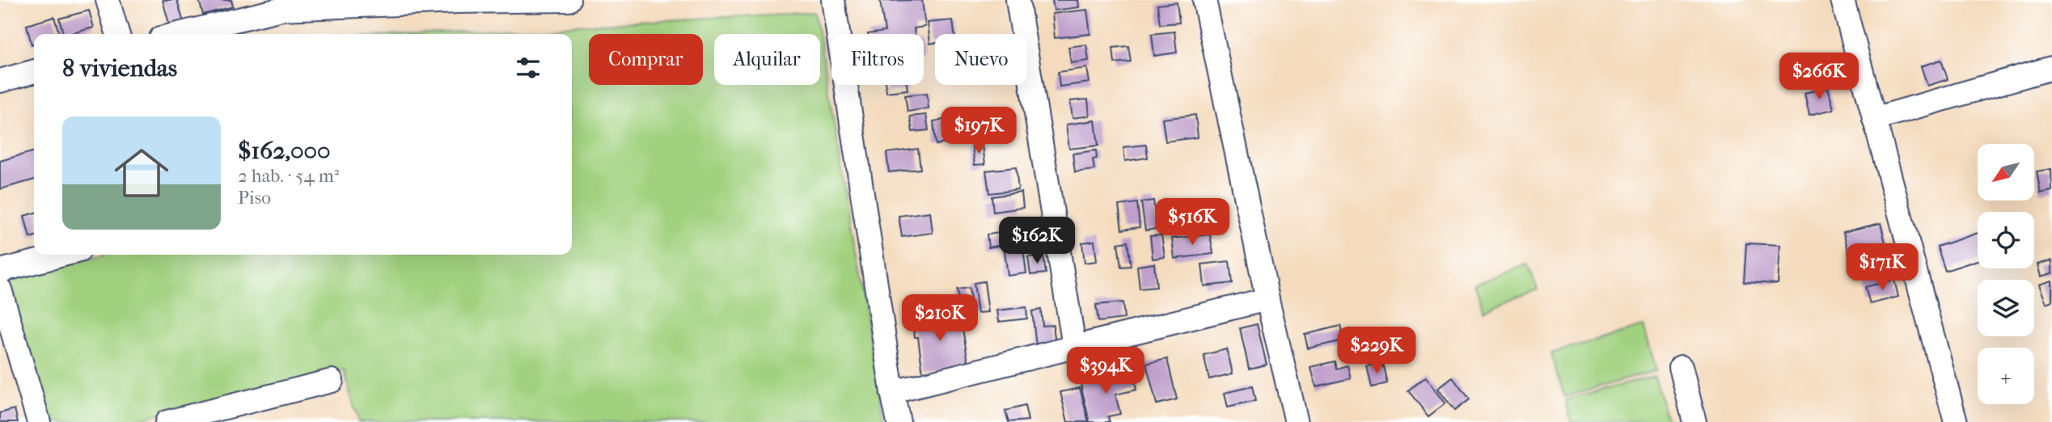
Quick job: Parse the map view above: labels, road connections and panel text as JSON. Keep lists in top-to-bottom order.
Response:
{
  "north": "bottom left",
  "page": {
    "chip": [
      "Comprar",
      "Alquilar",
      "Filtros",
      "Nuevo"
    ],
    "heading": "8 viviendas",
    "price": [
      "$266K",
      "$197K",
      "$516K",
      "$162K",
      "$171K",
      "$210K",
      "$229K",
      "$394K"
    ],
    "list": [
      {
        "name": "$162,000",
        "note": "2 hab. · 54 m² · Piso"
      }
    ],
    "map_buttons": "+"
  }
}
